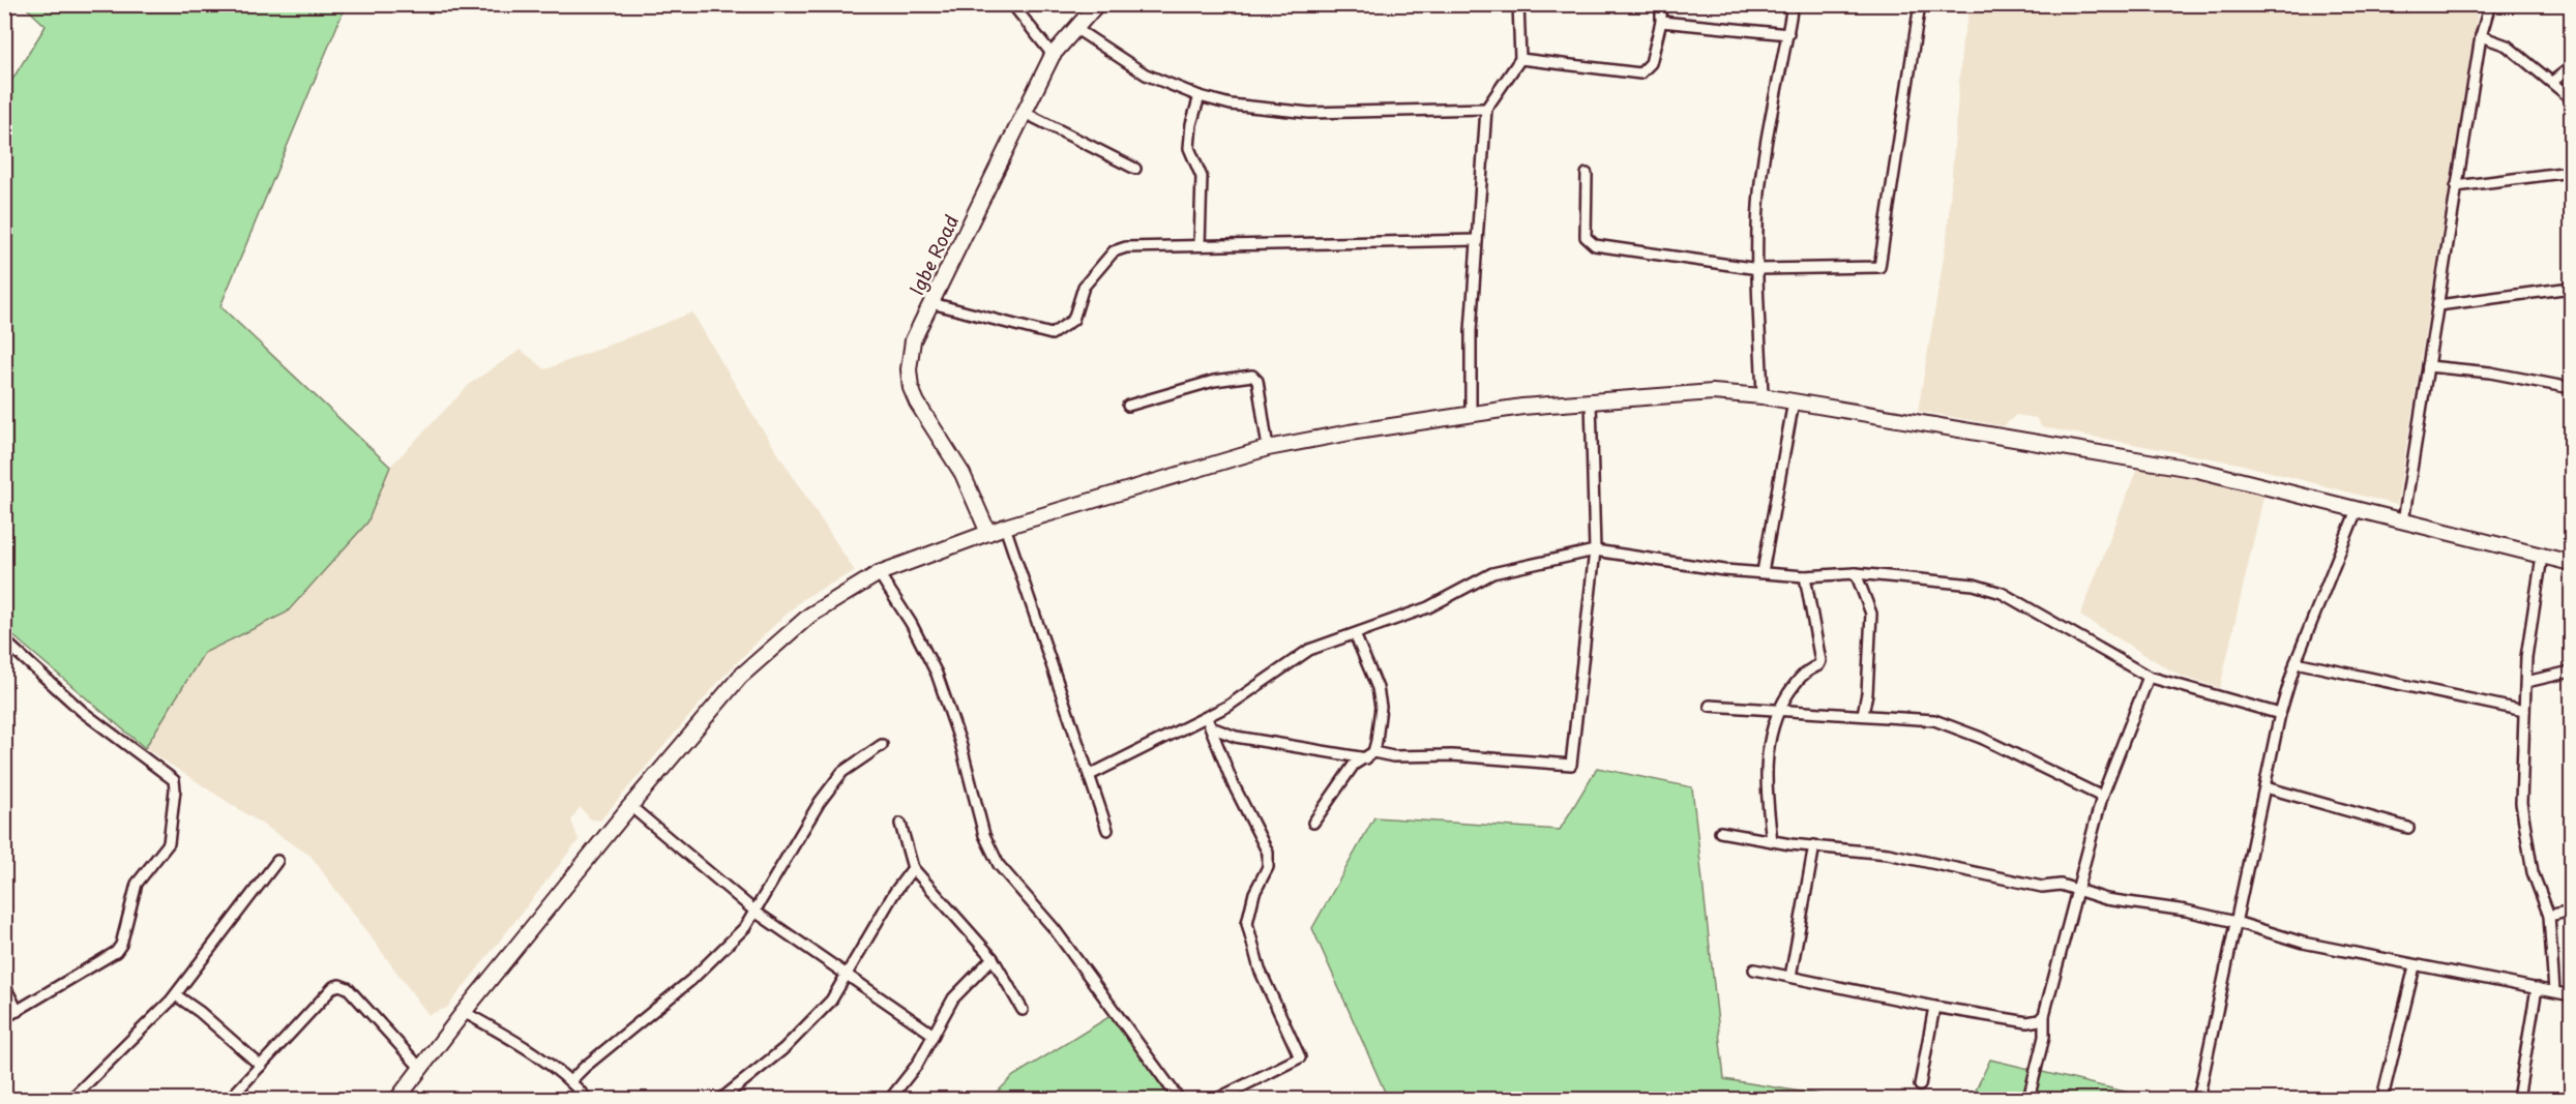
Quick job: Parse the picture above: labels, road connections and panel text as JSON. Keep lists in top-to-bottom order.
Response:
{
  "streets": {
    "main road": ["Igbe Road"]
  }
}
